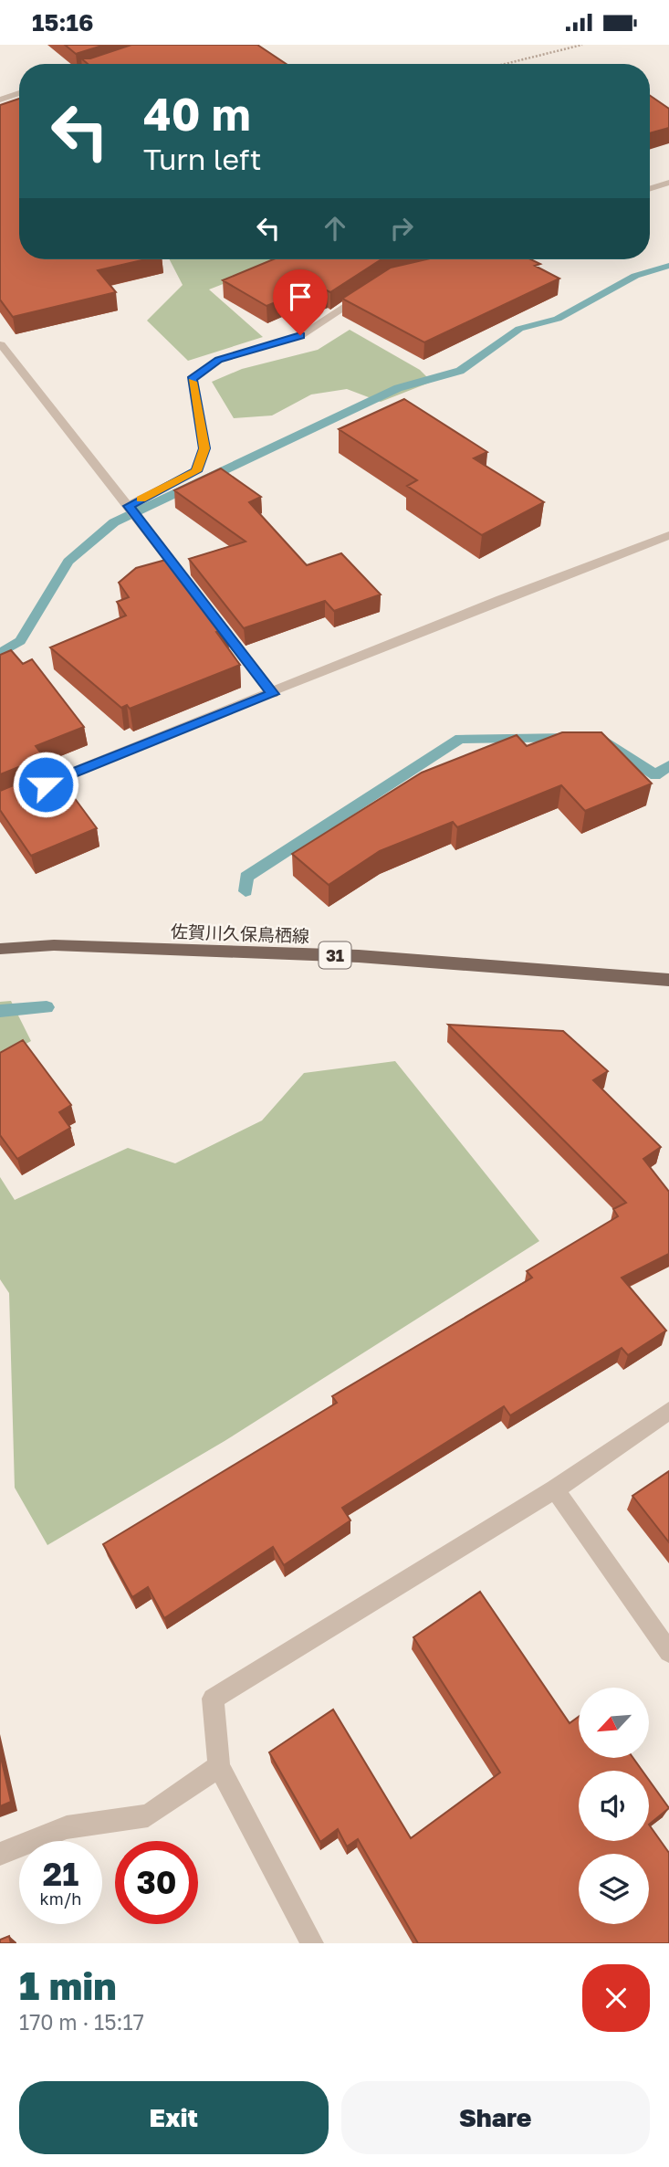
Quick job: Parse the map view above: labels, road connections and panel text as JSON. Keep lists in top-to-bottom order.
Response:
{
  "streets": {
    "main road": ["佐賀川久保鳥栖線", "31"]
  },
  "north": "bottom left",
  "page": {
    "status": "15:16",
    "turn": ["40 m", "Turn left"],
    "speed": "21 km/h",
    "limit": "30",
    "heading": ["1 min", "170 m · 15:17"],
    "buttons": ["Exit", "Share"]
  }
}
